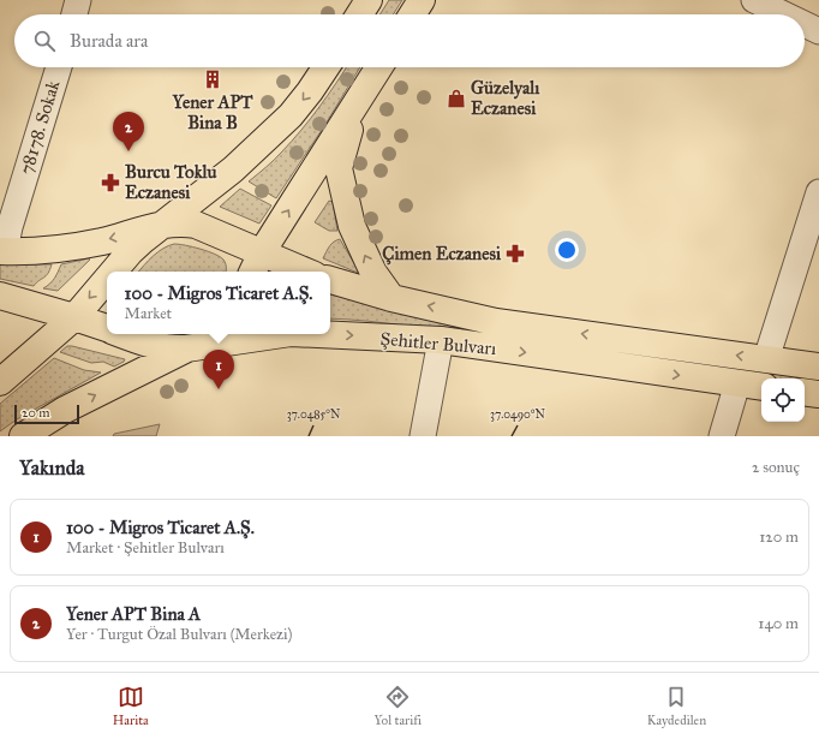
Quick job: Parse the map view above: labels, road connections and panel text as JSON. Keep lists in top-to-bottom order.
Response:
{
  "streets": {
    "main road": ["Şehitler Bulvarı"],
    "street": ["78178. Sokak"]
  },
  "places": {
    "building": ["Yener APT Bina B"],
    "shop": ["Güzelyalı Eczanesi"],
    "pharmacy": ["Burcu Toklu Eczanesi", "Çimen Eczanesi"]
  },
  "scale_bar": "20 m",
  "page": {
    "search": "Burada ara",
    "pins": ["2", "1"],
    "popup": ["100 - Migros Ticaret A.Ş.", "Market"],
    "scale": "20 m",
    "heading": ["Yakında", "2 sonuç"],
    "list": [
      {
        "mark": "1",
        "name": "100 - Migros Ticaret A.Ş.",
        "note": "Market · Şehitler Bulvarı",
        "value": "120 m"
      },
      {
        "mark": "2",
        "name": "Yener APT Bina A",
        "note": "Yer · Turgut Özal Bulvarı (Merkezi)",
        "value": "140 m"
      }
    ],
    "nav": ["Harita", "Yol tarifi", "Kaydedilen"]
  },
  "coordinates": ["37.0485°N", "37.0490°N"]
}
